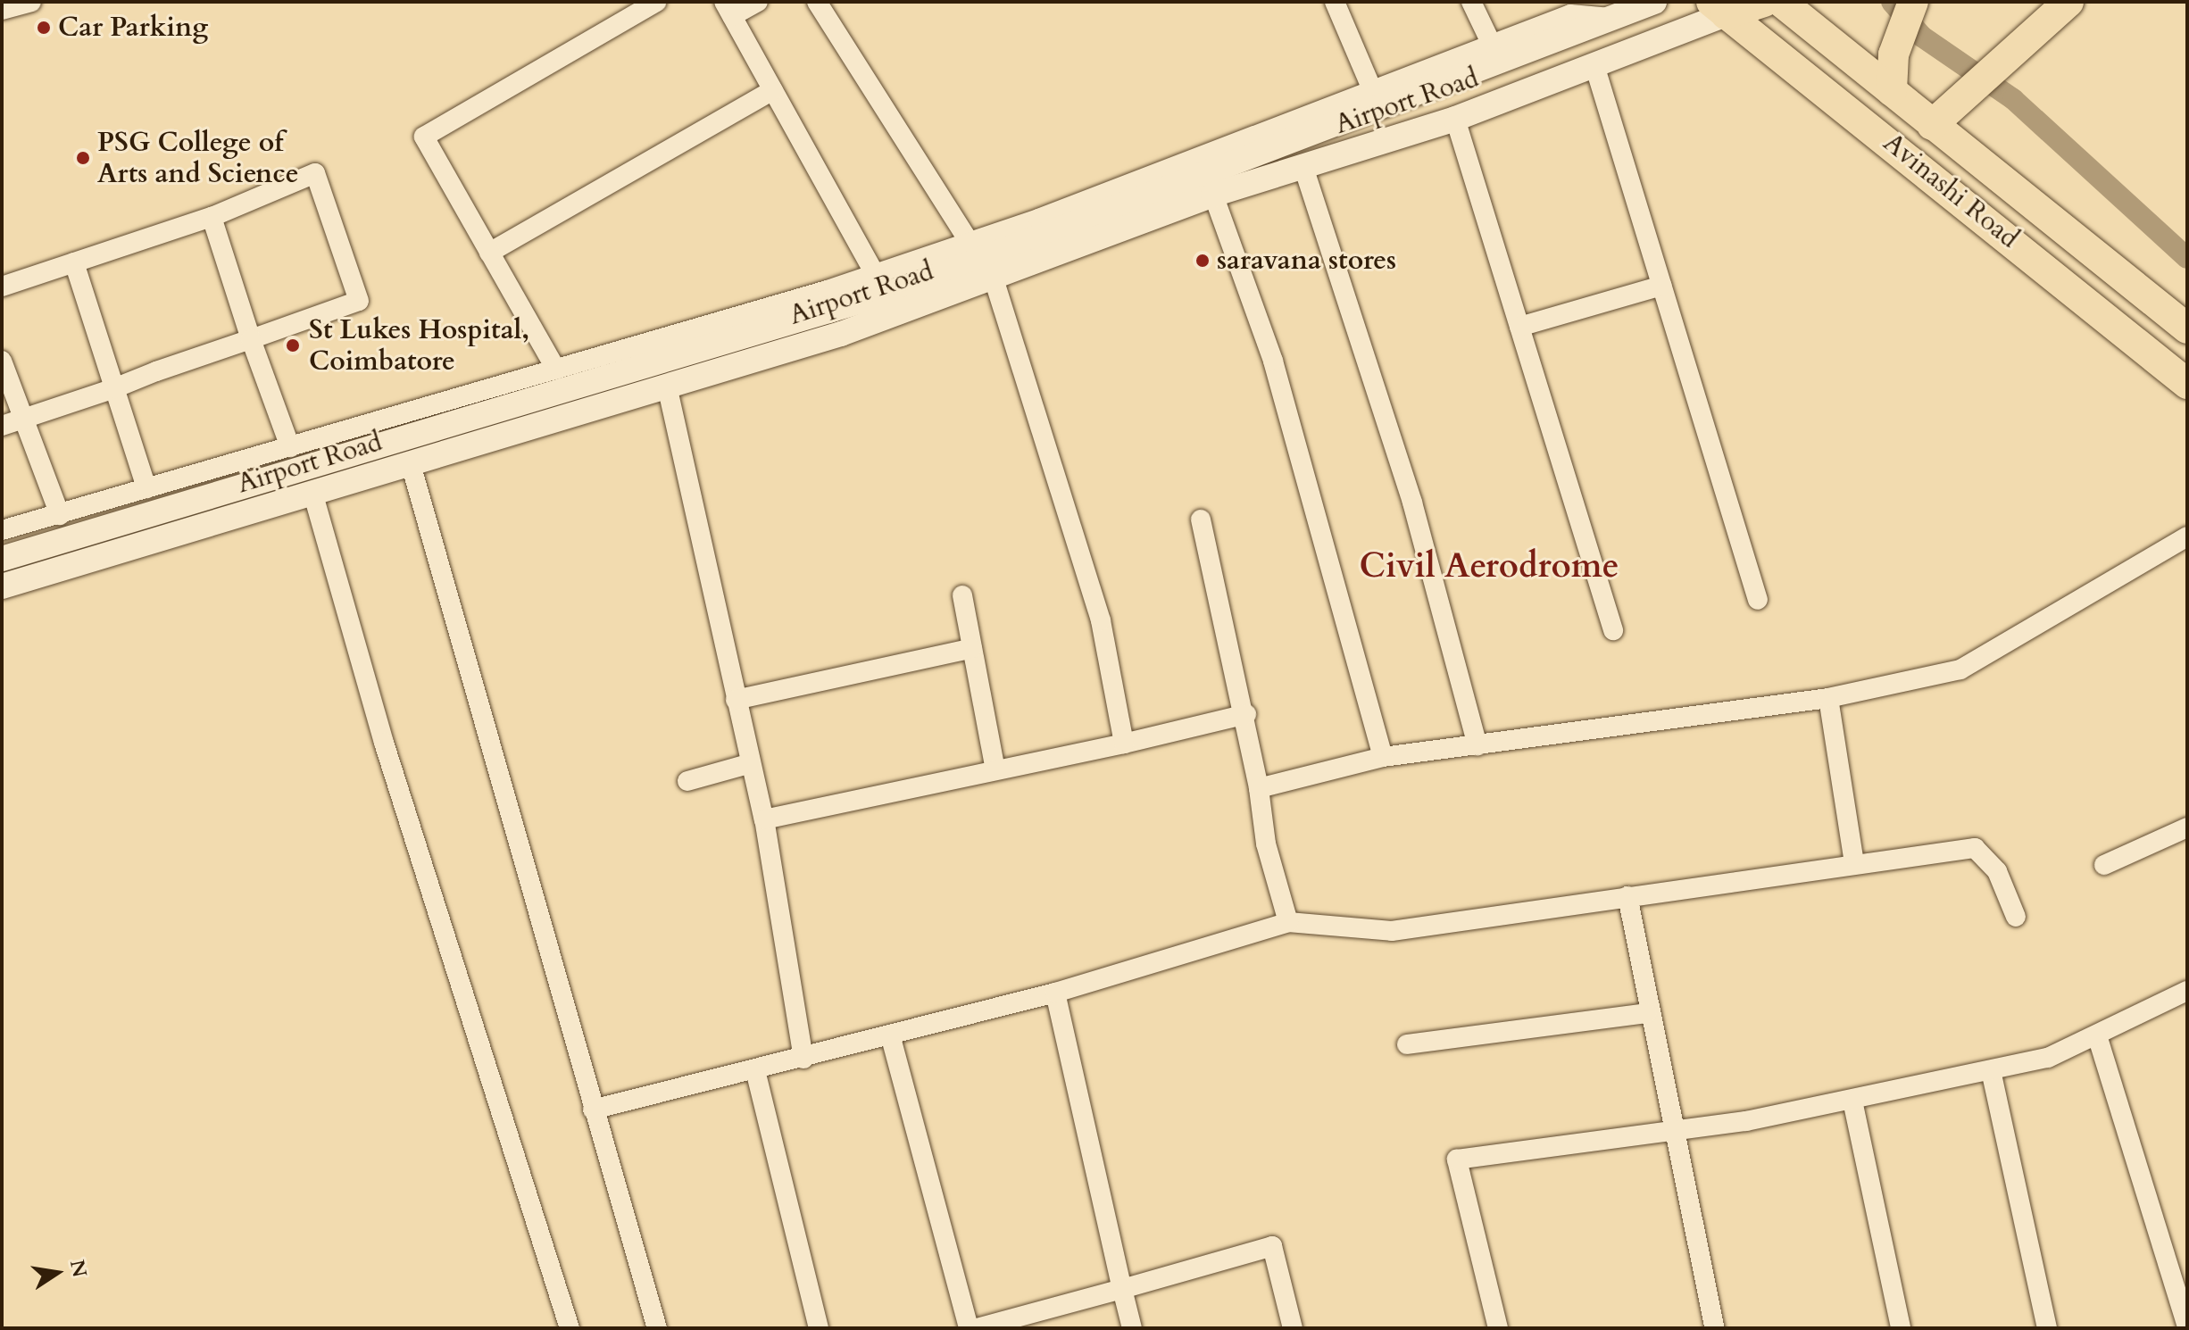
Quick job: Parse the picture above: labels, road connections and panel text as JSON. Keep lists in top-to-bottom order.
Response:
{
  "streets": {
    "main road": ["Avinashi Road"],
    "street": ["Airport Road"]
  },
  "crossings": [
    ["Airport Road", "Avinashi Road"]
  ],
  "districts": ["Civil Aerodrome"],
  "places": [
    "Car Parking",
    "PSG College of Arts and Science",
    "saravana stores",
    "St Lukes Hospital, Coimbatore"
  ],
  "north": "right"
}
